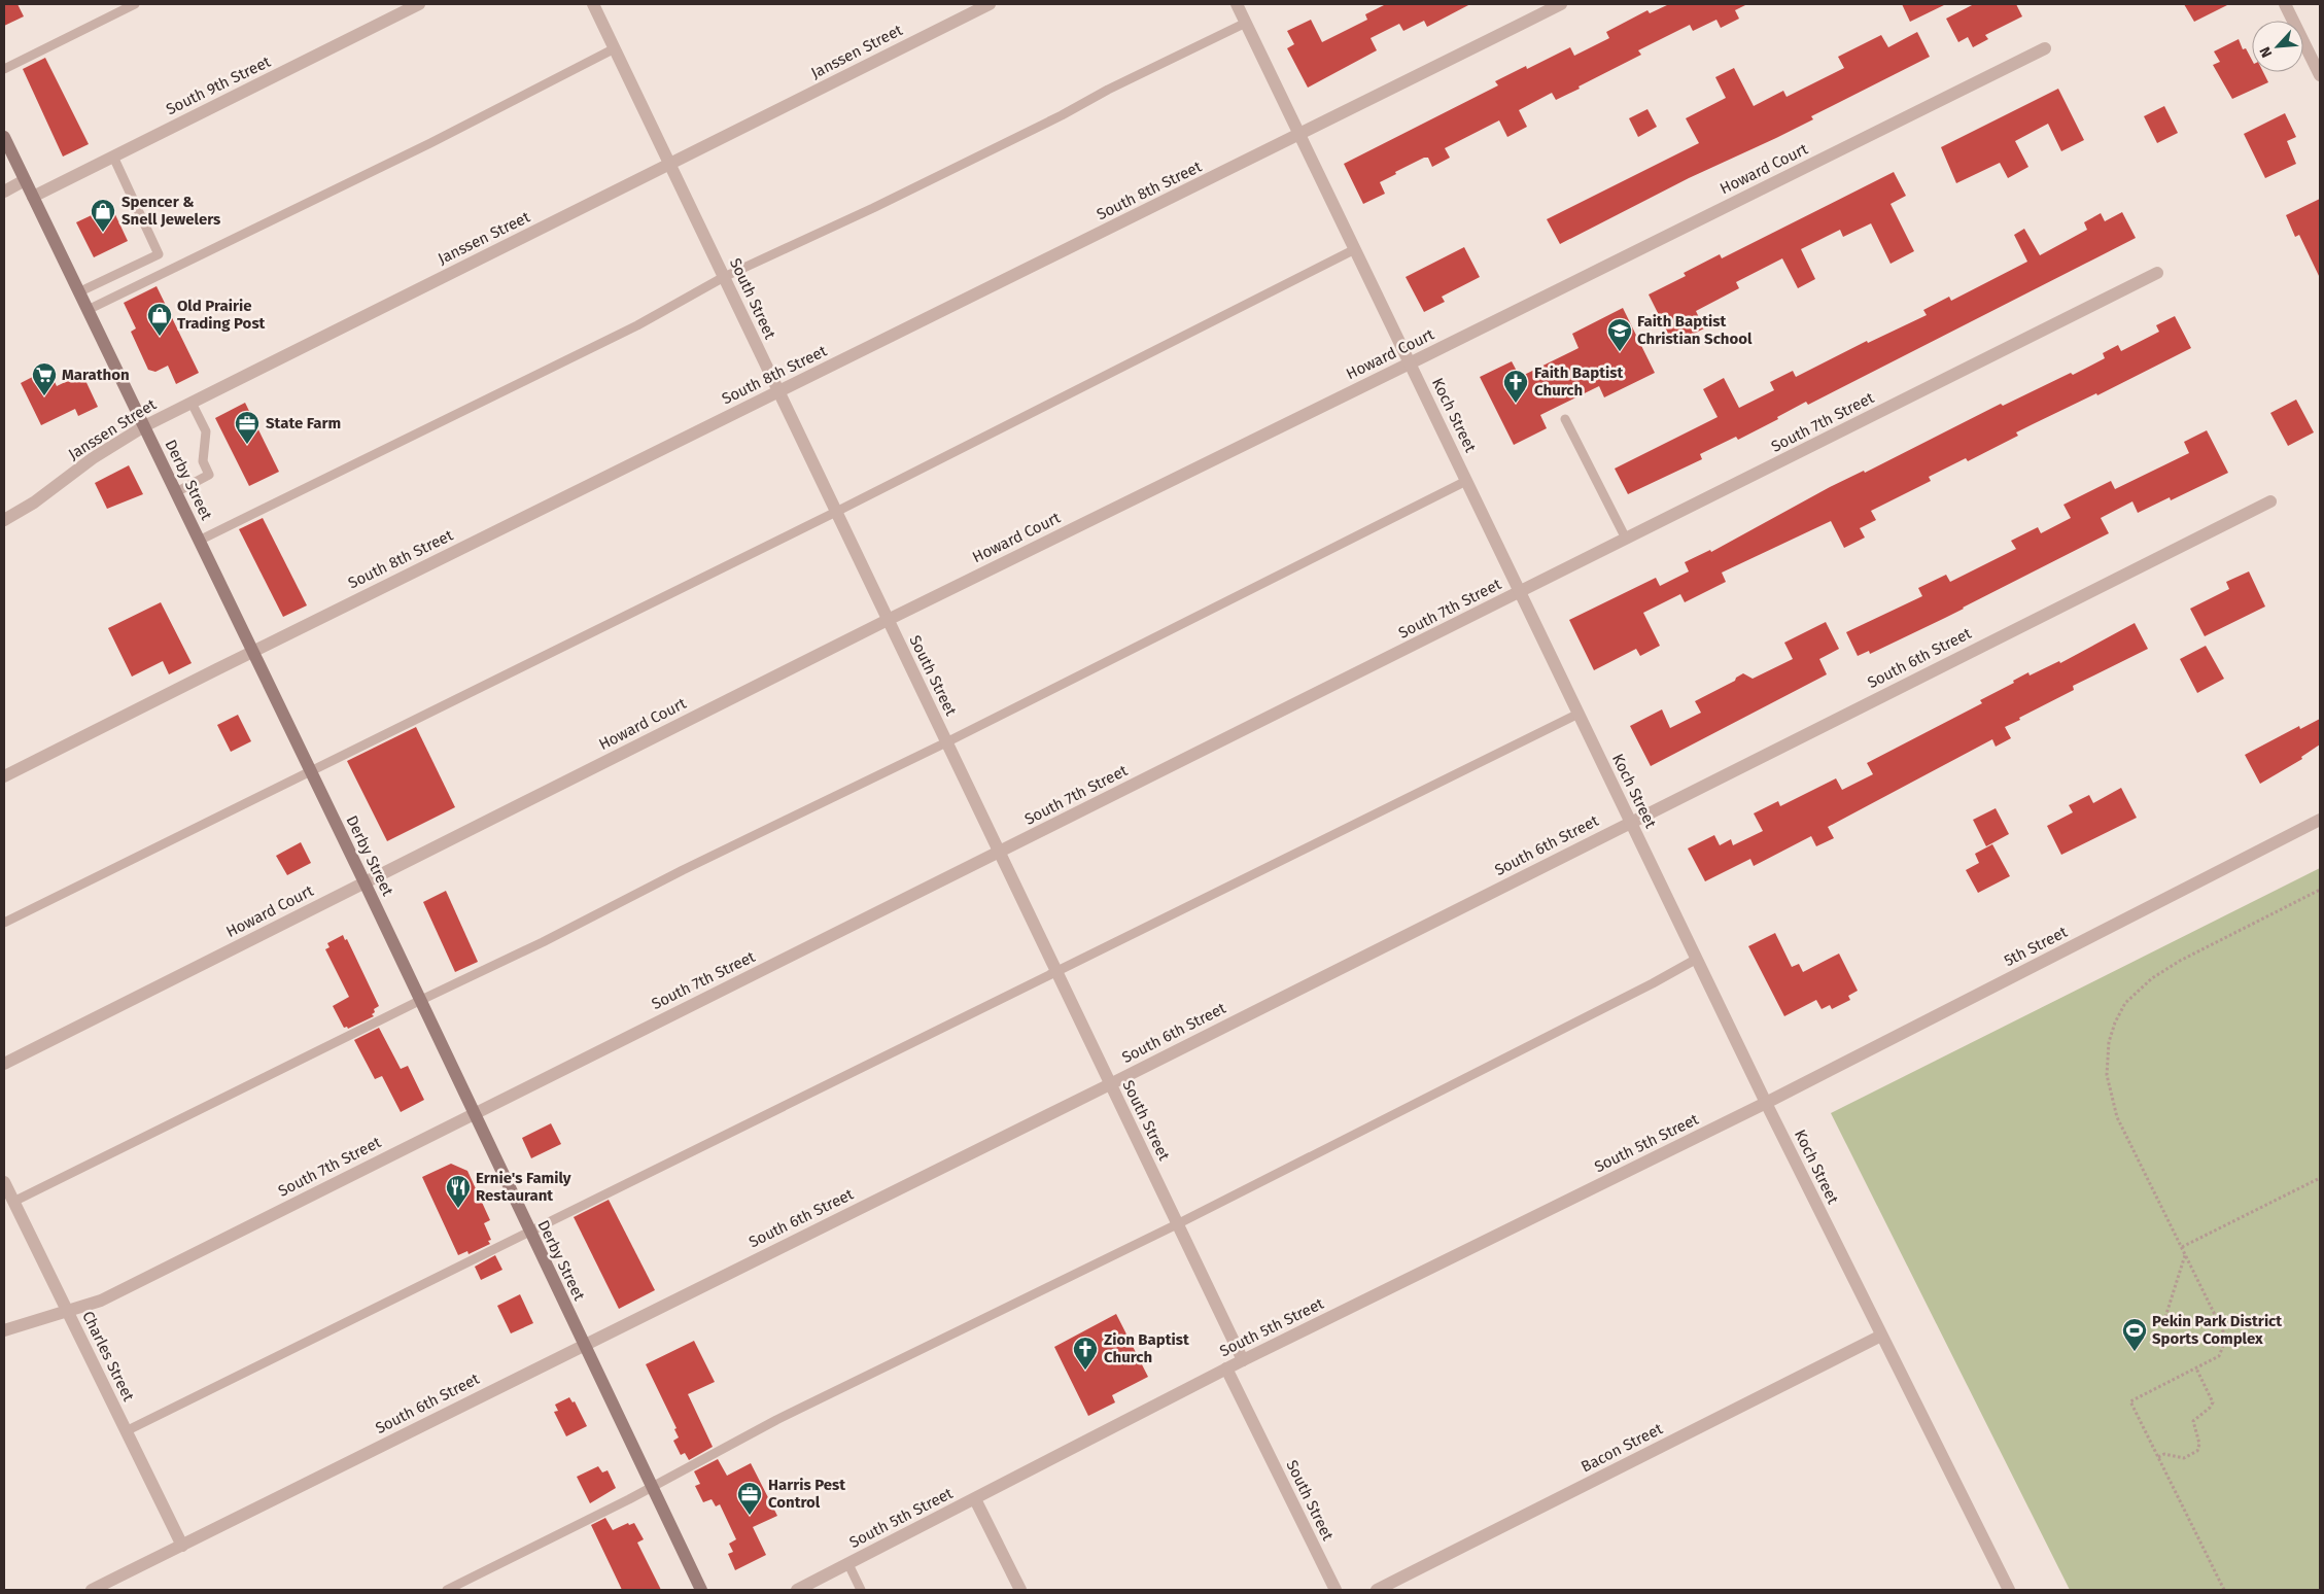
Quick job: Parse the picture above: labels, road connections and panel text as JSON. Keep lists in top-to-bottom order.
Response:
{
  "streets": {
    "main road": ["Derby Street"],
    "street": [
      "Janssen Street",
      "South 9th Street",
      "Howard Court",
      "South 8th Street",
      "South Street",
      "Koch Street",
      "South 7th Street",
      "South 6th Street",
      "5th Street",
      "South 5th Street",
      "Charles Street",
      "Bacon Street"
    ]
  },
  "crossings": [
    ["Janssen Street", "South Street"],
    ["Janssen Street", "Derby Street"],
    ["South 9th Street", "Derby Street"],
    ["Howard Court", "South Street"],
    ["Howard Court", "Koch Street"],
    ["Howard Court", "Derby Street"],
    ["South 8th Street", "South Street"],
    ["South 8th Street", "Koch Street"],
    ["South 8th Street", "Derby Street"],
    ["South Street", "South 7th Street"],
    ["South Street", "South 6th Street"],
    ["South Street", "South 5th Street"],
    ["Koch Street", "South 7th Street"],
    ["Koch Street", "South 6th Street"],
    ["Koch Street", "5th Street"],
    ["Koch Street", "South 5th Street"],
    ["Koch Street", "Bacon Street"],
    ["South 7th Street", "Derby Street"],
    ["South 7th Street", "Charles Street"],
    ["Derby Street", "South 6th Street"],
    ["South 6th Street", "Charles Street"],
    ["5th Street", "South 5th Street"]
  ],
  "places": {
    "shop": ["Spencer & Snell Jewelers", "Old Prairie Trading Post"],
    "school or university": ["Faith Baptist Christian School"],
    "supermarket": ["Marathon"],
    "church": ["Faith Baptist Church", "Zion Baptist Church"],
    "office": ["State Farm", "Harris Pest Control"],
    "restaurant": ["Ernie's Family Restaurant"],
    "sports": ["Pekin Park District Sports Complex"]
  },
  "north": "bottom left"
}
